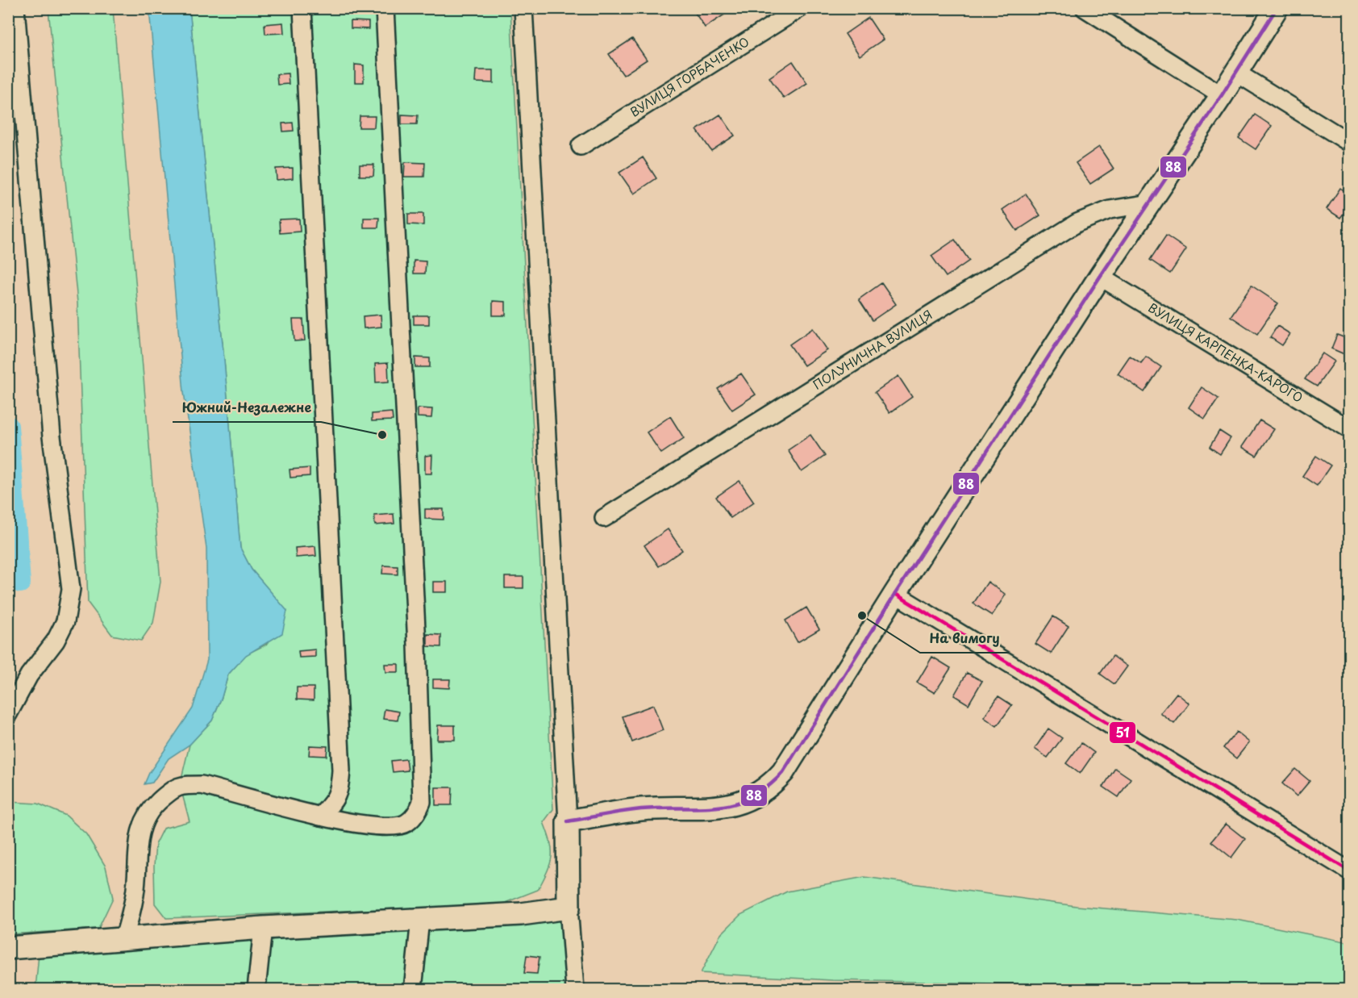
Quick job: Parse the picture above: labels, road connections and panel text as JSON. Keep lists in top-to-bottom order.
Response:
{
  "streets": {
    "street": ["ВУЛИЦЯ ГОРБАЧЕНКО", "ПОЛУНИЧНА ВУЛИЦЯ", "ВУЛИЦЯ КАРПЕНКА-КАРОГО"]
  },
  "places": ["Южний-Незалежне", "На вимогу"],
  "lines": ["transit line 88", "transit line 51"]
}
